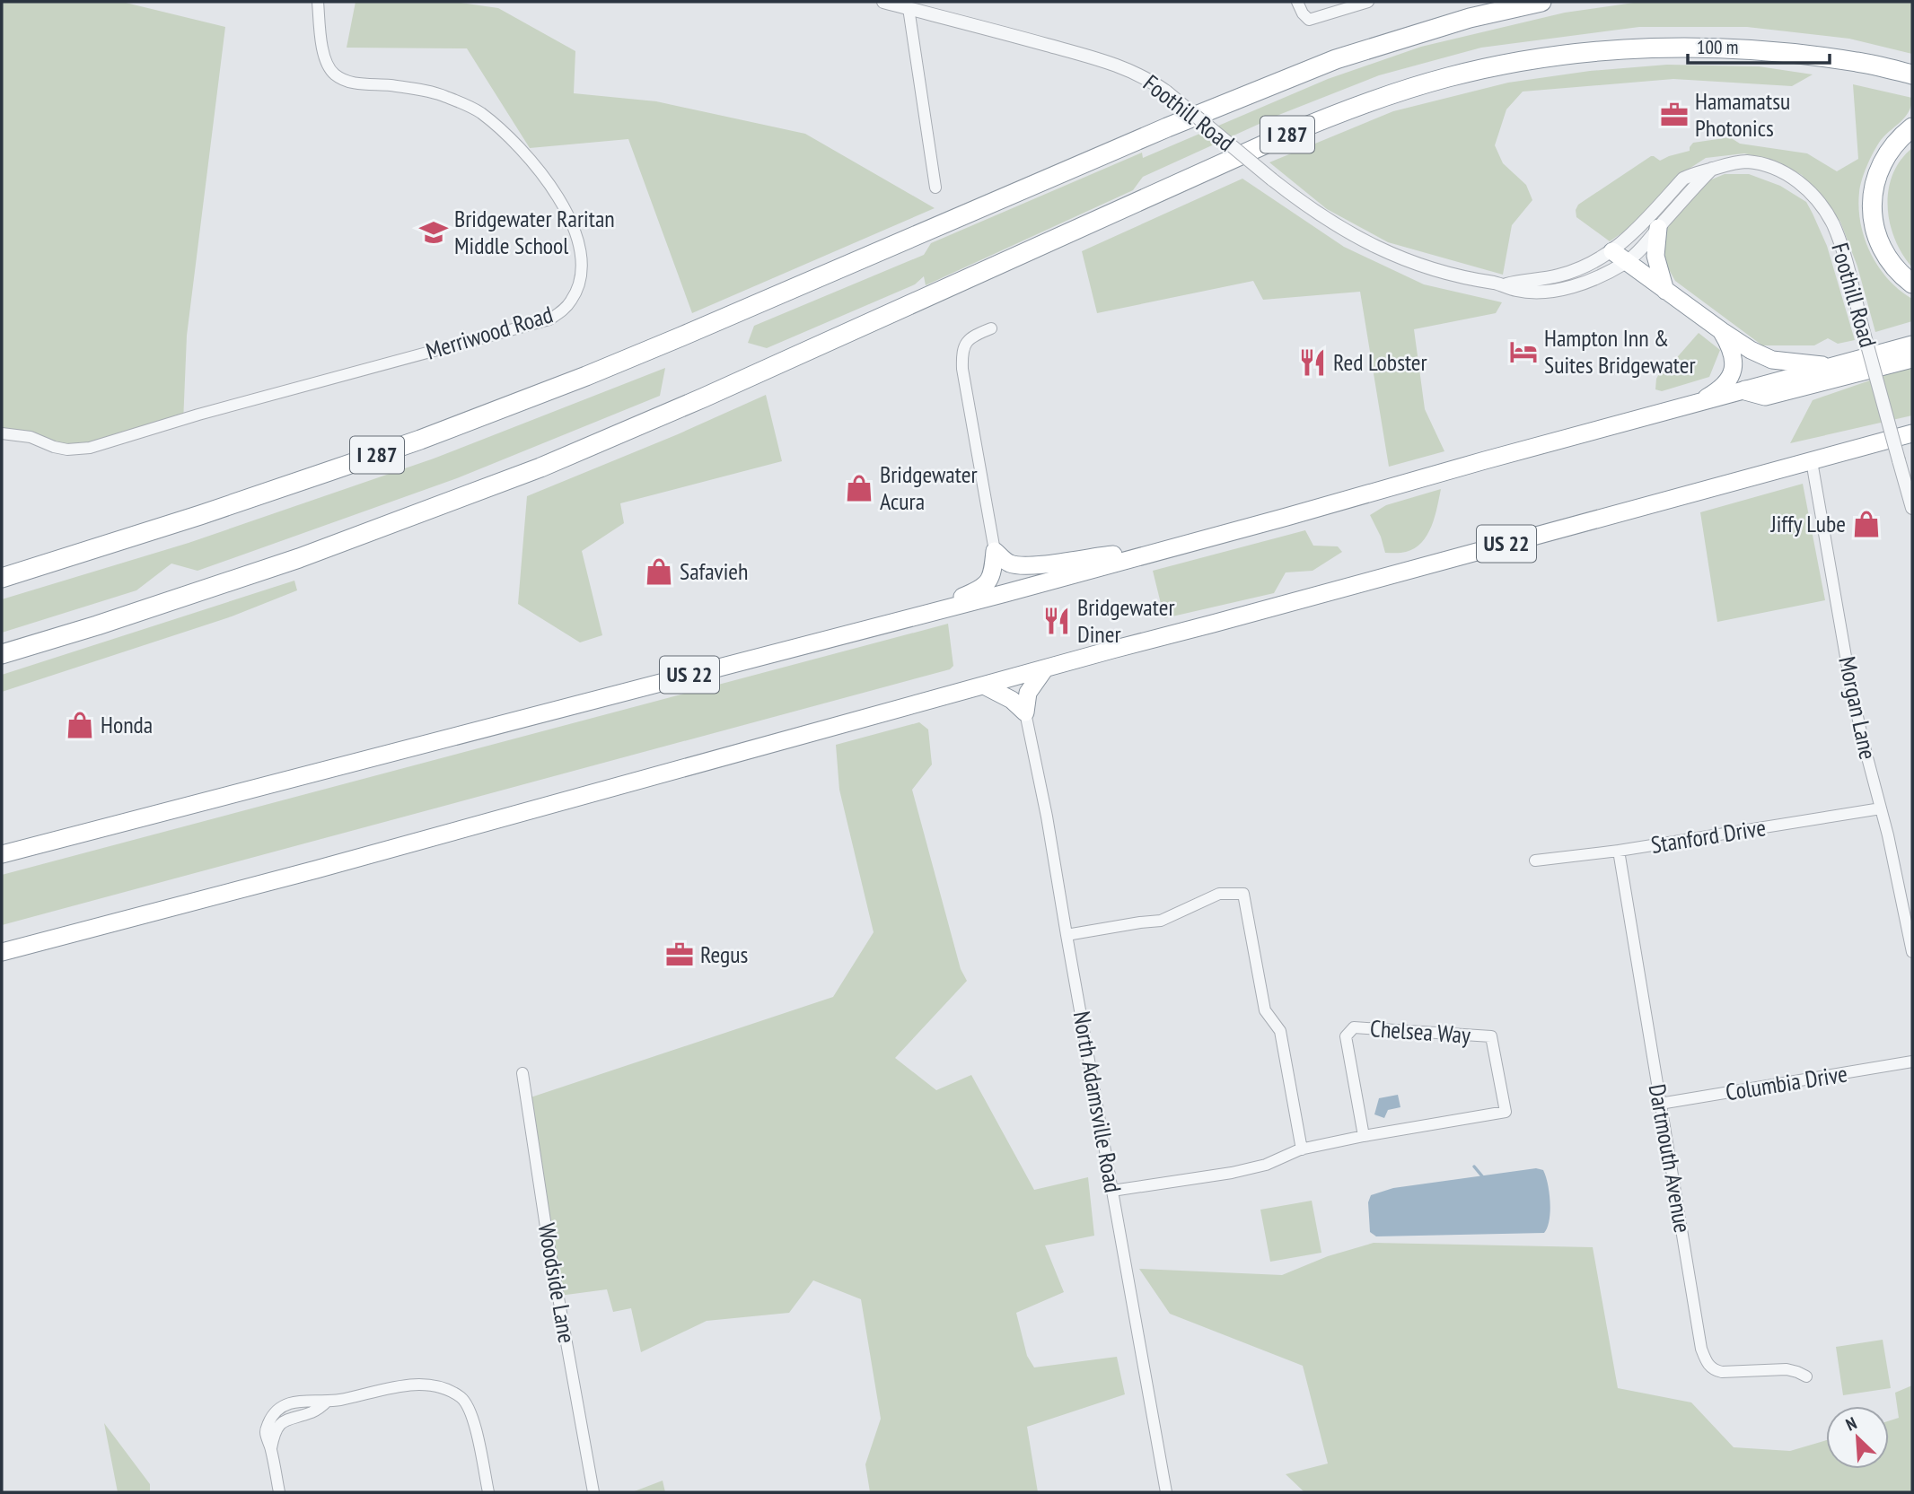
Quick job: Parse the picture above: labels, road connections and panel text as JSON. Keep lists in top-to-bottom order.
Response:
{
  "streets": {
    "highway": ["I 287", "US 22"],
    "street": [
      "Foothill Road",
      "Merriwood Road",
      "Morgan Lane",
      "Stanford Drive",
      "Chelsea Way",
      "Columbia Drive",
      "North Adamsville Road",
      "Dartmouth Avenue",
      "Woodside Lane"
    ]
  },
  "crossings": [
    ["US 22", "Morgan Lane"],
    ["Morgan Lane", "Stanford Drive"],
    ["Stanford Drive", "Dartmouth Avenue"],
    ["Chelsea Way", "North Adamsville Road"],
    ["Columbia Drive", "Dartmouth Avenue"]
  ],
  "places": {
    "office": ["Hamamatsu Photonics", "Regus"],
    "school or university": ["Bridgewater Raritan Middle School"],
    "hotel": ["Hampton Inn & Suites Bridgewater"],
    "restaurant": ["Red Lobster", "Bridgewater Diner"],
    "shop": [
      "Bridgewater Acura",
      "Jiffy Lube",
      "Safavieh",
      "Honda"
    ]
  },
  "scale_bar": "100 m",
  "north": "top left"
}
